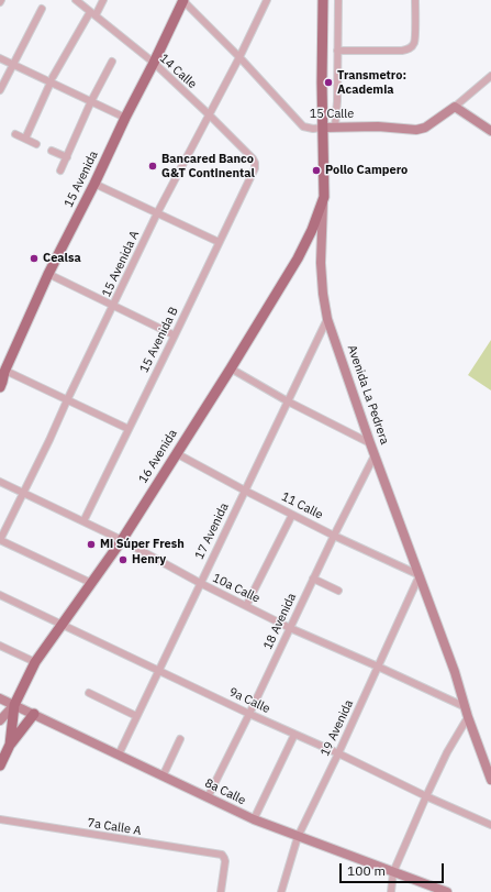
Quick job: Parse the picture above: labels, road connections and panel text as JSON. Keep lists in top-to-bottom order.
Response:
{
  "streets": {
    "main road": ["15 Avenida", "Avenida La Pedrera", "16 Avenida"],
    "street": [
      "14 Calle",
      "15 Calle",
      "15 Avenida A",
      "15 Avenida B",
      "11 Calle",
      "17 Avenida",
      "10a Calle",
      "18 Avenida",
      "9a Calle",
      "19 Avenida",
      "8a Calle",
      "7a Calle A"
    ]
  },
  "crossings": [
    ["14 Calle", "15 Avenida"],
    ["14 Calle", "15 Avenida A"],
    ["14 Calle", "15 Avenida B"],
    ["15 Calle", "15 Avenida"],
    ["15 Calle", "15 Avenida A"],
    ["15 Calle", "Avenida La Pedrera"],
    ["15 Avenida A", "10a Calle"],
    ["15 Avenida B", "10a Calle"],
    ["Avenida La Pedrera", "16 Avenida"],
    ["Avenida La Pedrera", "11 Calle"],
    ["Avenida La Pedrera", "17 Avenida"],
    ["Avenida La Pedrera", "10a Calle"],
    ["Avenida La Pedrera", "18 Avenida"],
    ["Avenida La Pedrera", "19 Avenida"],
    ["16 Avenida", "11 Calle"],
    ["16 Avenida", "10a Calle"],
    ["16 Avenida", "9a Calle"],
    ["16 Avenida", "8a Calle"],
    ["11 Calle", "17 Avenida"],
    ["11 Calle", "18 Avenida"],
    ["11 Calle", "19 Avenida"],
    ["17 Avenida", "10a Calle"],
    ["17 Avenida", "9a Calle"],
    ["17 Avenida", "8a Calle"],
    ["10a Calle", "18 Avenida"],
    ["10a Calle", "19 Avenida"],
    ["18 Avenida", "9a Calle"],
    ["18 Avenida", "8a Calle"],
    ["9a Calle", "19 Avenida"],
    ["19 Avenida", "8a Calle"]
  ],
  "places": [
    "Transmetro: Academia",
    "Bancared Banco G&T Continental",
    "Pollo Campero",
    "Cealsa",
    "Mi Súper Fresh",
    "Henry"
  ],
  "scale_bar": "100 m"
}
